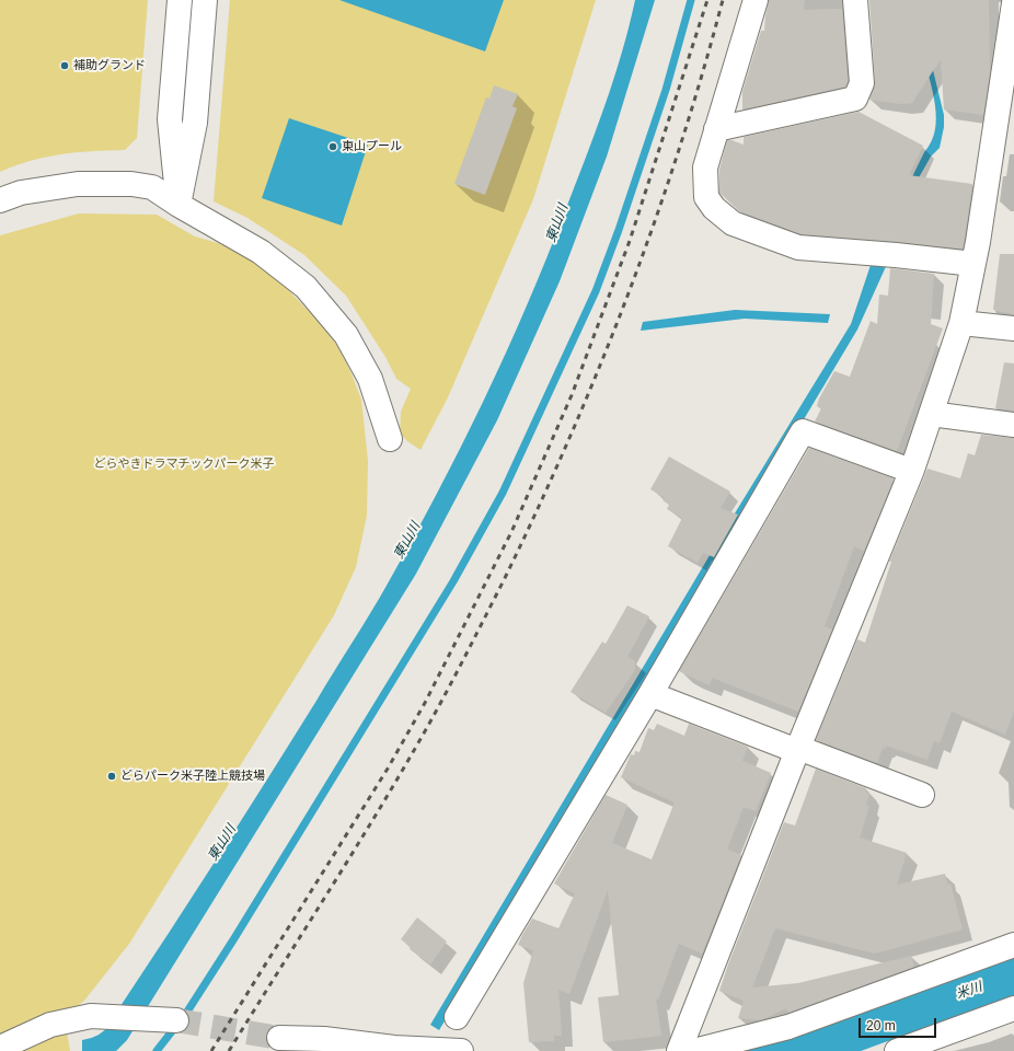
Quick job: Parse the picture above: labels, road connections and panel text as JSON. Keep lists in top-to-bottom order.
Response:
{
  "water": ["東山川", "米川"],
  "parks": ["どらやきドラマチックパーク米子"],
  "places": ["補助グランド", "東山プール", "どらパーク米子陸上競技場"],
  "scale_bar": "20 m"
}
